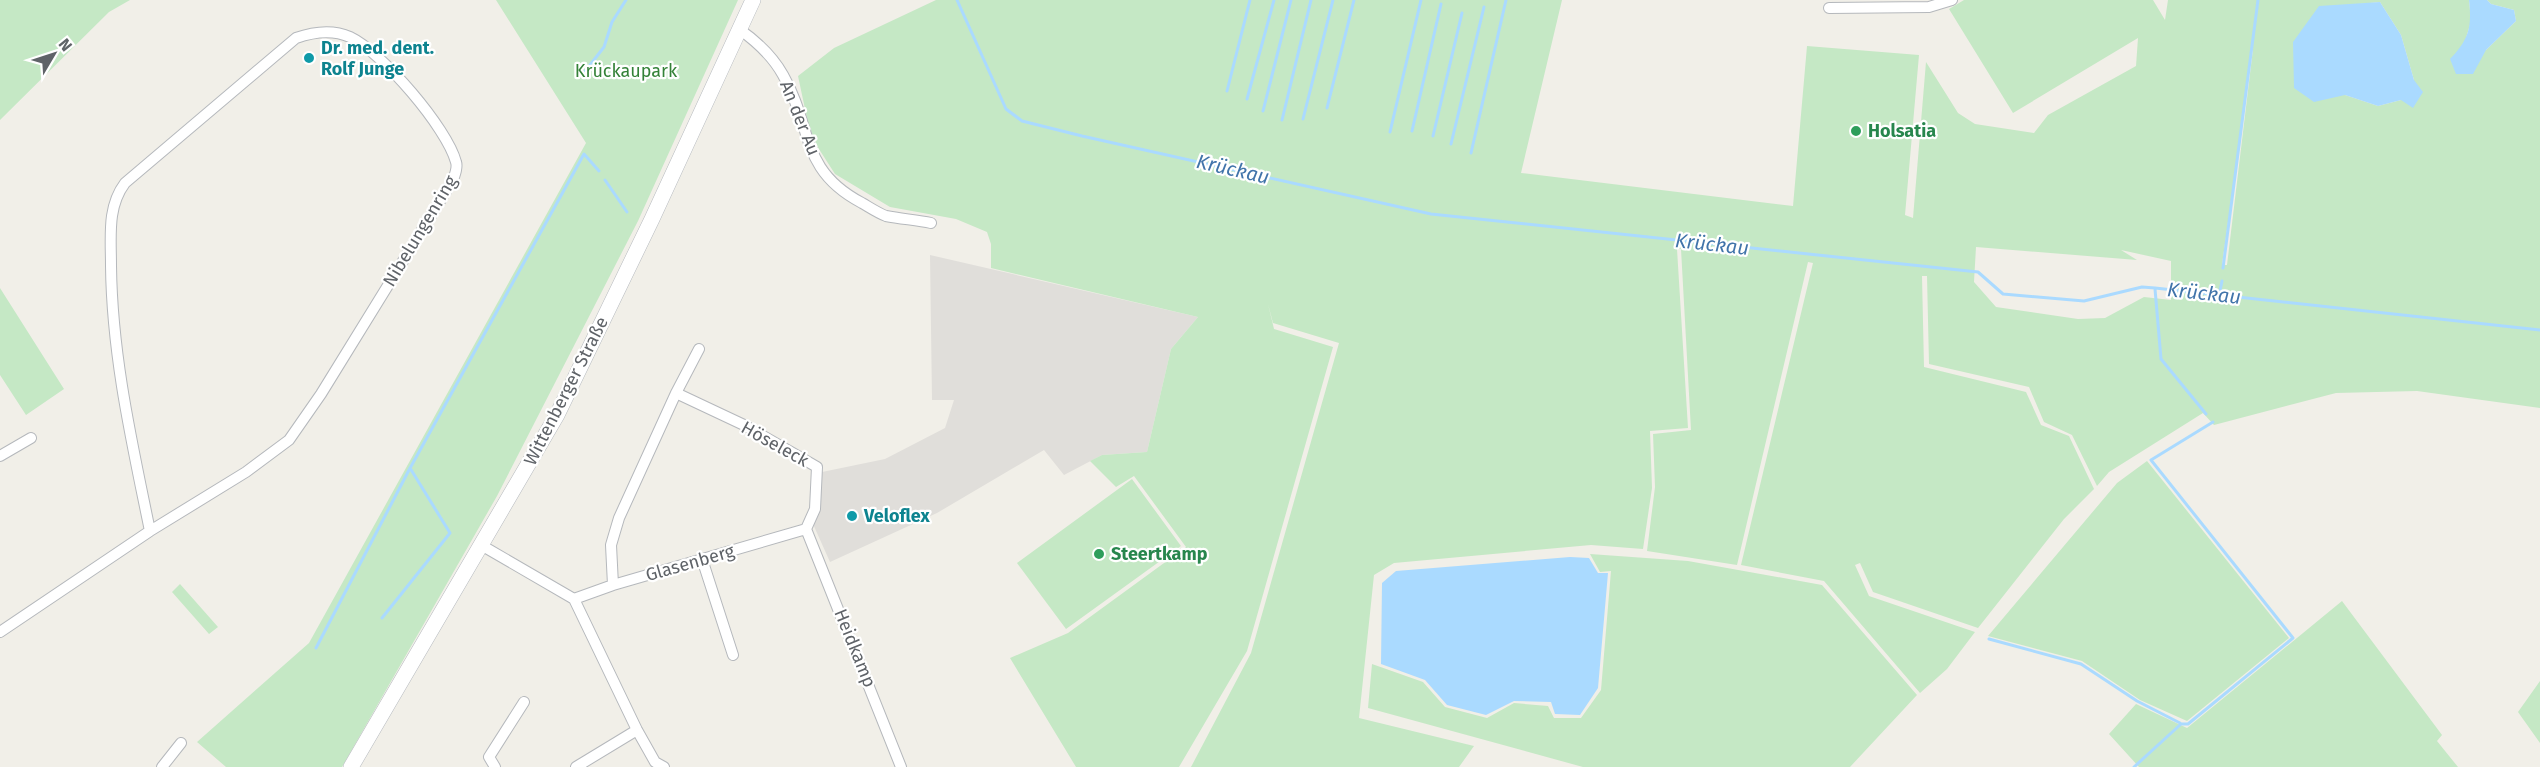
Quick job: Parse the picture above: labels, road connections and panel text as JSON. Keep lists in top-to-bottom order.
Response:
{
  "streets": {
    "main road": ["Wittenberger Straße"],
    "street": [
      "An der Au",
      "Nibelungenring",
      "Höseleck",
      "Glasenberg",
      "Heidkamp"
    ]
  },
  "crossings": [
    ["An der Au", "Wittenberger Straße"],
    ["Höseleck", "Glasenberg"],
    ["Höseleck", "Heidkamp"],
    ["Glasenberg", "Heidkamp"]
  ],
  "water": ["Krückau"],
  "parks": ["Krückaupark"],
  "places": [
    "Dr. med. dent. Rolf Junge",
    "Holsatia",
    "Veloflex",
    "Steertkamp"
  ],
  "north": "top right"
}
